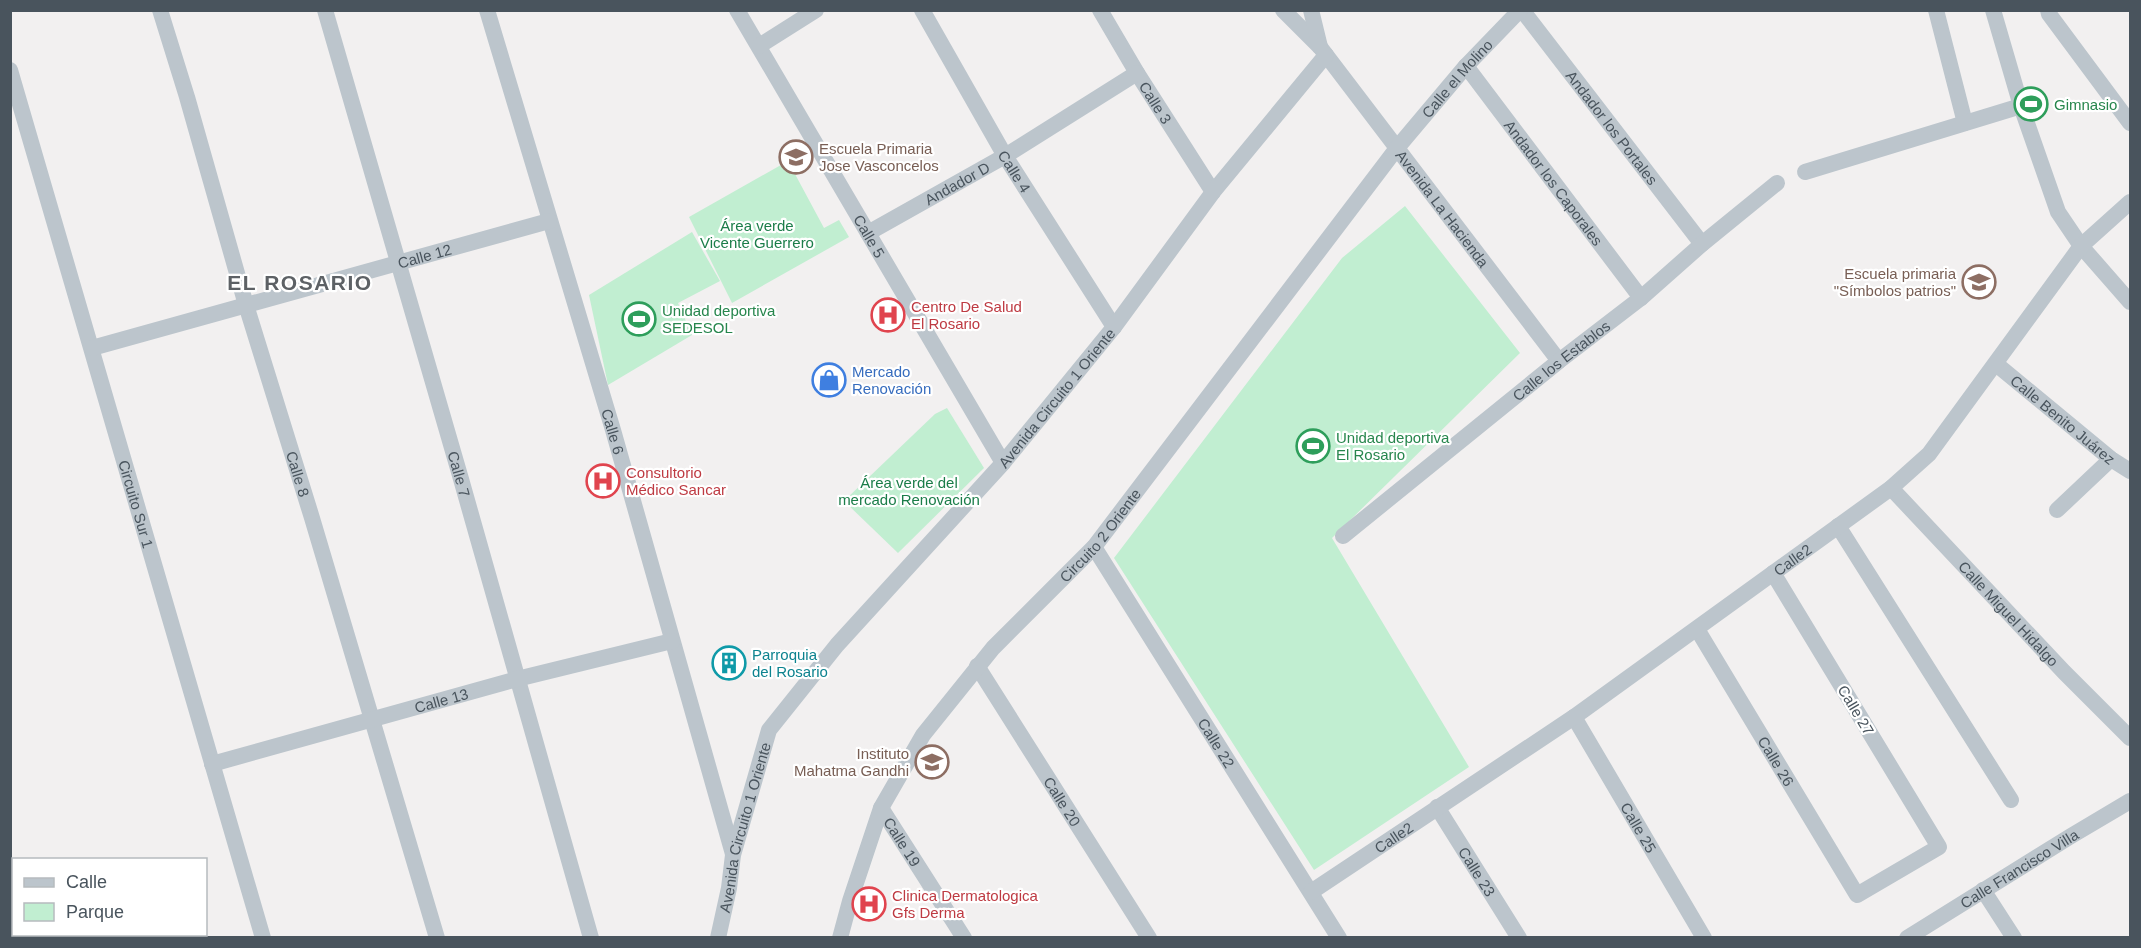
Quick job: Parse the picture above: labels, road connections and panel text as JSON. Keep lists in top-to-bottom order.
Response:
{
  "streets": {
    "street": [
      "Calle el Molino",
      "Calle 3",
      "Andador los Portales",
      "Calle 4",
      "Andador los Caporales",
      "Andador D",
      "Avenida La Hacienda",
      "Calle 5",
      "Calle 12",
      "Calle los Establos",
      "Avenida Circuito 1 Oriente",
      "Calle Benito Juárez",
      "Calle 6",
      "Calle 8",
      "Calle 7",
      "Circuito Sur 1",
      "Circuito 2 Oriente",
      "Calle2",
      "Calle Miguel Hidalgo",
      "Calle 13",
      "Calle 27",
      "Calle 22",
      "Calle 26",
      "Calle 20",
      "Calle 25",
      "Calle 19",
      "Calle Francisco Villa",
      "Calle 23"
    ]
  },
  "crossings": [
    ["Calle el Molino", "Andador los Portales"],
    ["Calle el Molino", "Andador los Caporales"],
    ["Calle el Molino", "Avenida La Hacienda"],
    ["Calle el Molino", "Circuito 2 Oriente"],
    ["Calle 3", "Andador D"],
    ["Calle 3", "Avenida Circuito 1 Oriente"],
    ["Andador los Portales", "Calle los Establos"],
    ["Calle 4", "Andador D"],
    ["Calle 4", "Avenida Circuito 1 Oriente"],
    ["Andador los Caporales", "Calle los Establos"],
    ["Andador D", "Calle 5"],
    ["Avenida La Hacienda", "Calle los Establos"],
    ["Avenida La Hacienda", "Avenida Circuito 1 Oriente"],
    ["Avenida La Hacienda", "Circuito 2 Oriente"],
    ["Calle 5", "Avenida Circuito 1 Oriente"],
    ["Calle 12", "Calle 6"],
    ["Calle 12", "Calle 8"],
    ["Calle 12", "Calle 7"],
    ["Calle 12", "Circuito Sur 1"],
    ["Avenida Circuito 1 Oriente", "Calle 6"],
    ["Calle Benito Juárez", "Calle2"],
    ["Calle 6", "Calle 13"],
    ["Calle 8", "Calle 13"],
    ["Calle 7", "Calle 13"],
    ["Circuito Sur 1", "Calle 13"],
    ["Circuito 2 Oriente", "Calle 22"],
    ["Circuito 2 Oriente", "Calle 20"],
    ["Circuito 2 Oriente", "Calle 19"],
    ["Calle2", "Calle Miguel Hidalgo"],
    ["Calle2", "Calle 27"],
    ["Calle2", "Calle 22"],
    ["Calle2", "Calle 26"],
    ["Calle2", "Calle 25"],
    ["Calle2", "Calle 23"],
    ["Calle 27", "Calle 26"]
  ],
  "districts": ["EL ROSARIO"],
  "parks": ["Área verde Vicente Guerrero", "Área verde del mercado Renovación"],
  "places": {
    "sports": ["Gimnasio", "Unidad deportiva SEDESOL", "Unidad deportiva El Rosario"],
    "school or university": ["Escuela Primaria Jose Vasconcelos", "Escuela primaria \"Símbolos patrios\"", "Instituto Mahatma Gandhi"],
    "hospital": ["Centro De Salud El Rosario", "Consultorio Médico Sancar", "Clinica Dermatologica Gfs Derma"],
    "shop": ["Mercado Renovación"],
    "building": ["Parroquia del Rosario"]
  },
  "legend": ["Calle", "Parque"]
}
